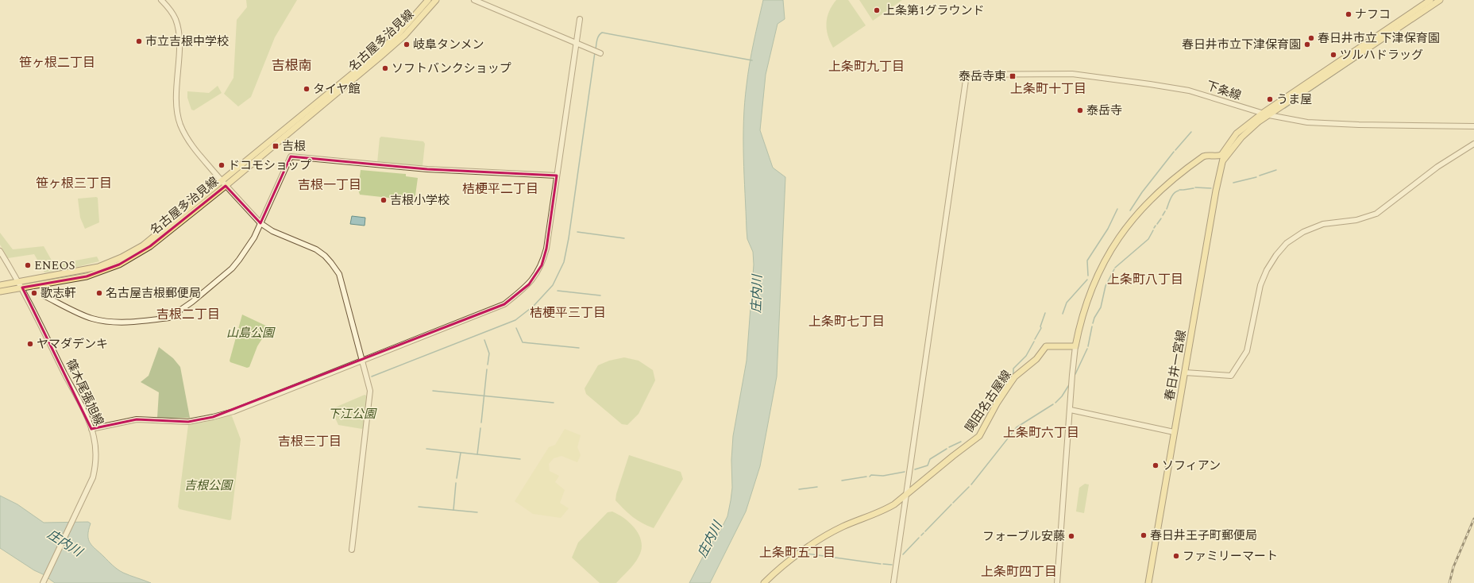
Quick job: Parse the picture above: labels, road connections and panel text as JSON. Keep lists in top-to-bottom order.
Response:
{
  "streets": {
    "main road": ["名古屋多治見線", "春日井一宮線", "関田名古屋線"],
    "street": ["下条線", "篠木尾張旭線"]
  },
  "crossings": [
    ["名古屋多治見線", "篠木尾張旭線"],
    ["下条線", "関田名古屋線"]
  ],
  "districts": [
    "笹ヶ根二丁目",
    "吉根南",
    "上条町九丁目",
    "上条町十丁目",
    "笹ヶ根三丁目",
    "吉根一丁目",
    "桔梗平二丁目",
    "上条町八丁目",
    "桔梗平三丁目",
    "吉根二丁目",
    "上条町七丁目",
    "上条町六丁目",
    "吉根三丁目",
    "上条町五丁目",
    "上条町四丁目"
  ],
  "water": ["庄内川"],
  "parks": ["山島公園", "下江公園", "吉根公園"],
  "places": {
    "other": [
      "上条第1グラウンド",
      "ナフコ",
      "春日井市立 下津保育園",
      "市立吉根中学校",
      "岐阜タンメン",
      "春日井市立下津保育園",
      "ツルハドラッグ",
      "ソフトバンクショップ",
      "タイヤ館",
      "うま屋",
      "泰岳寺",
      "ドコモショップ",
      "吉根小学校",
      "ENEOS",
      "歌志軒",
      "名古屋吉根郵便局",
      "ヤマダデンキ",
      "ソフィアン",
      "春日井王子町郵便局",
      "フォーブル安藤",
      "ファミリーマート"
    ],
    "transit": ["泰岳寺東", "吉根"]
  }
}
